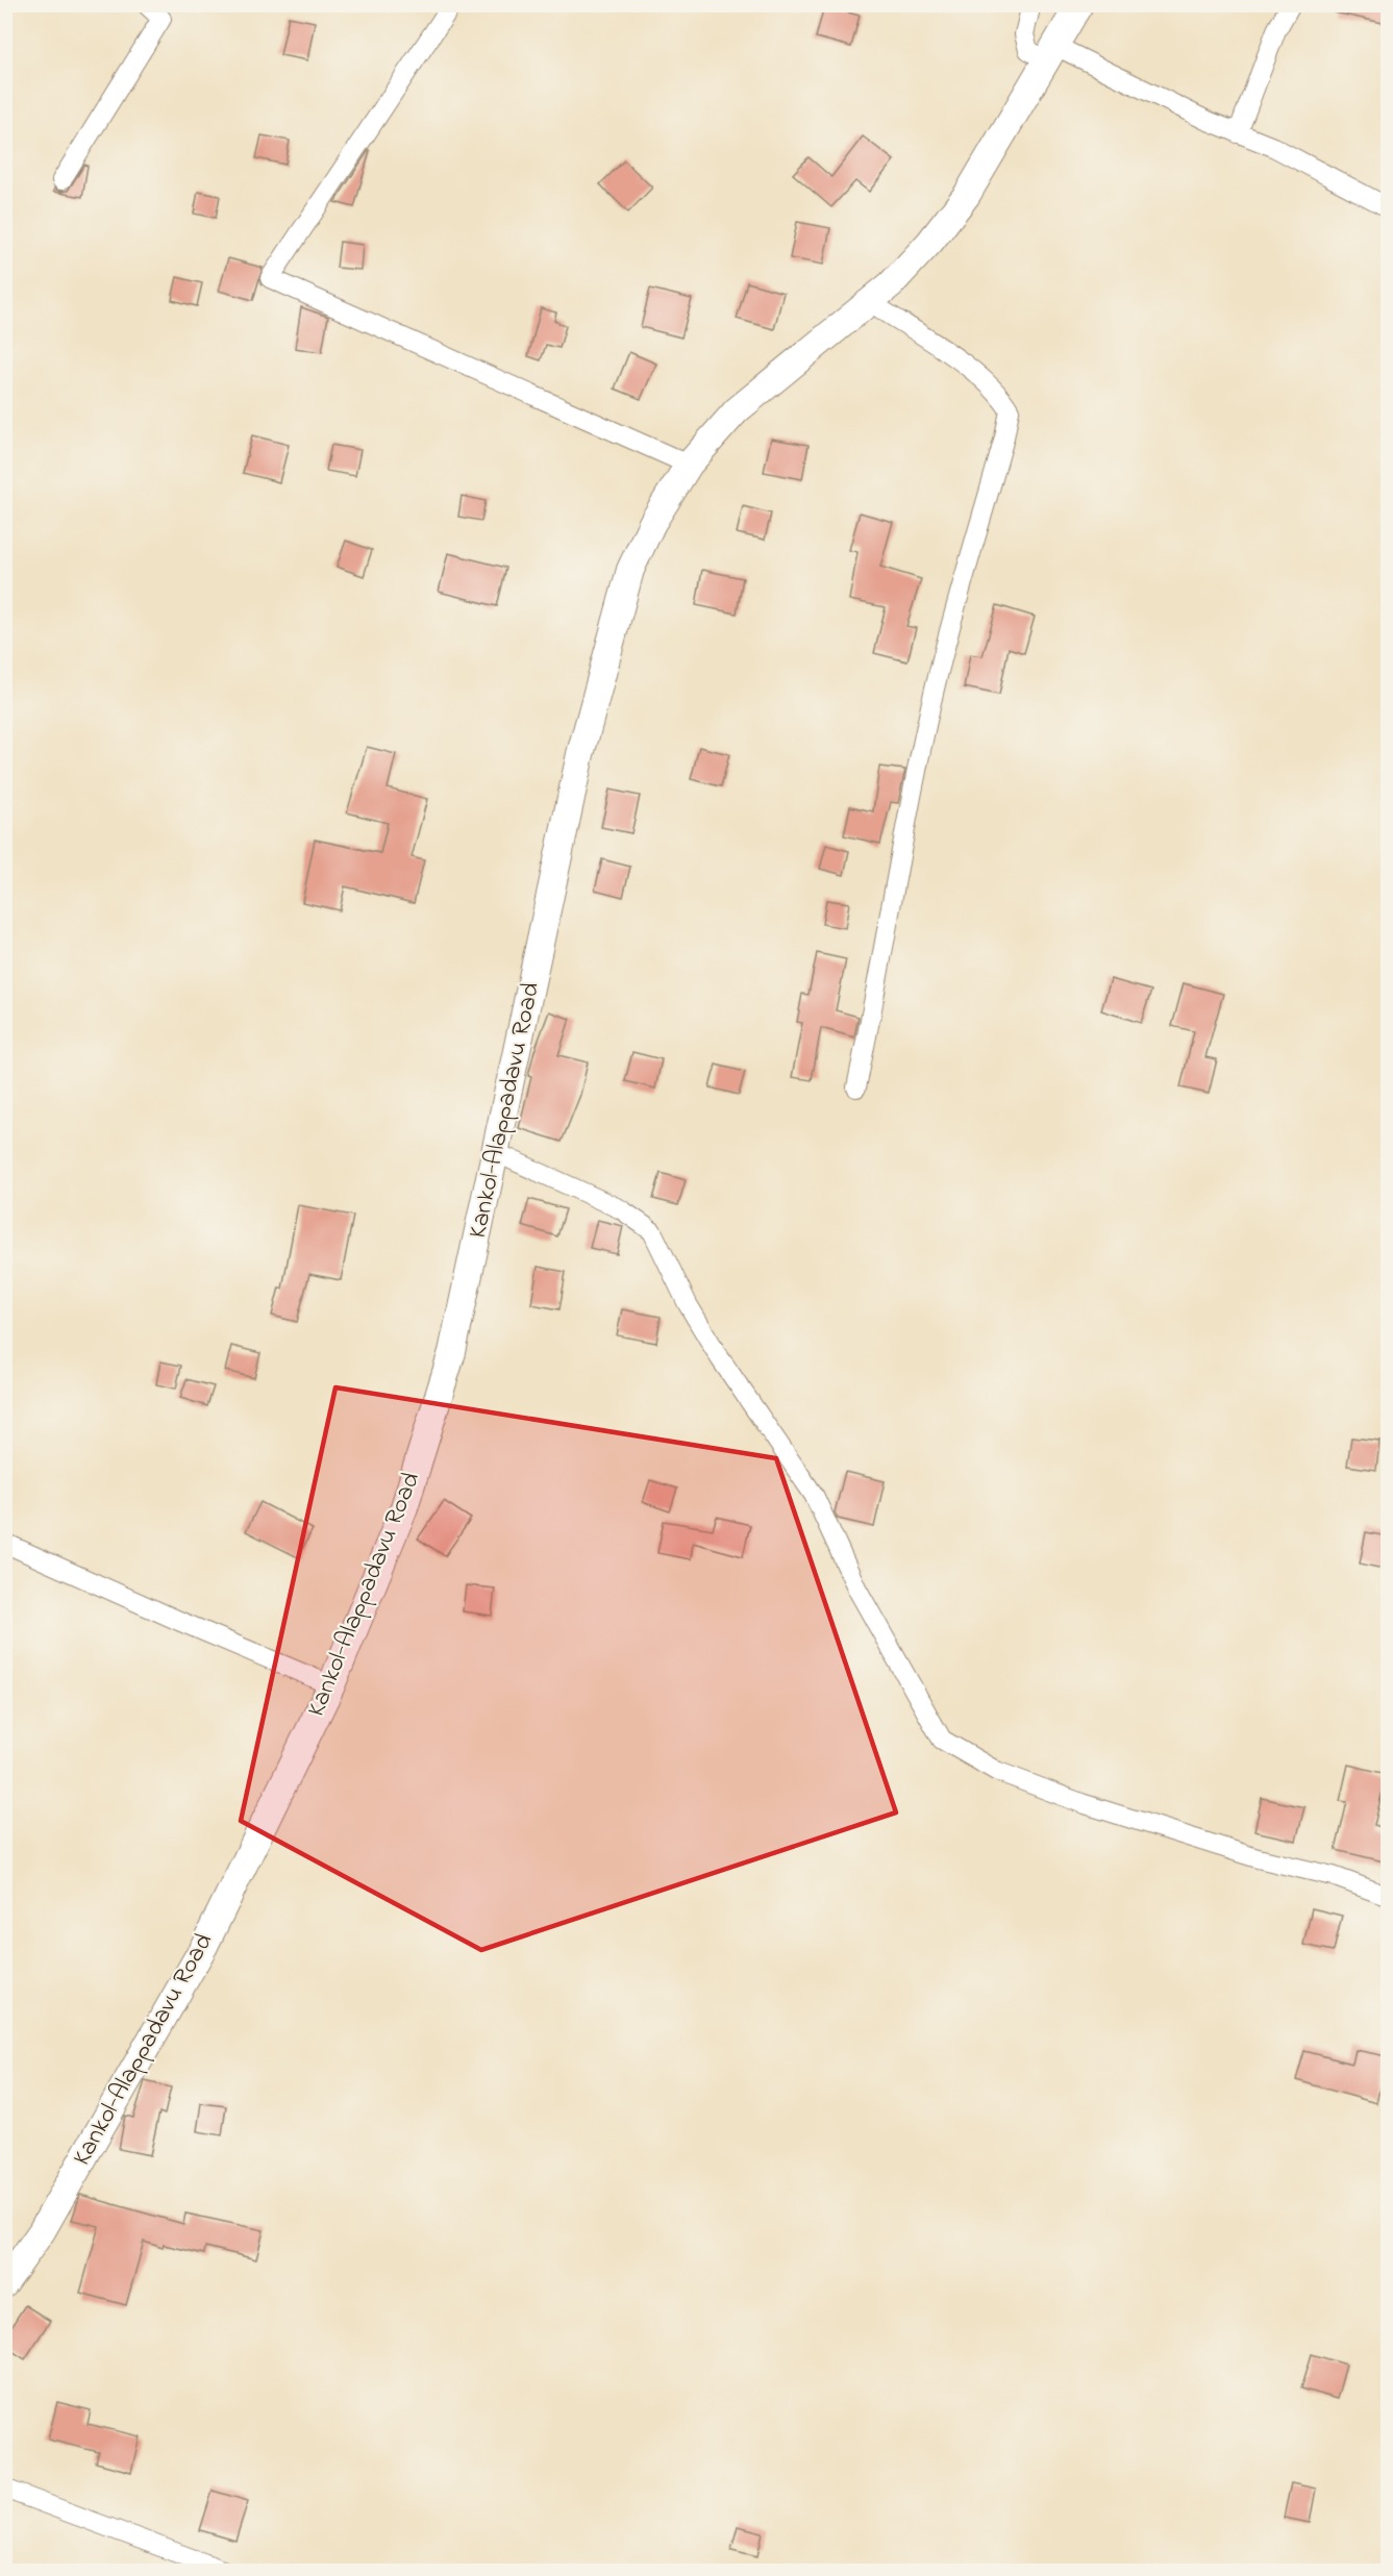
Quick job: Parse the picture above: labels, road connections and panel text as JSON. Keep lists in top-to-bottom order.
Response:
{
  "streets": {
    "main road": ["Kankol-Alappadavu Road"]
  }
}
